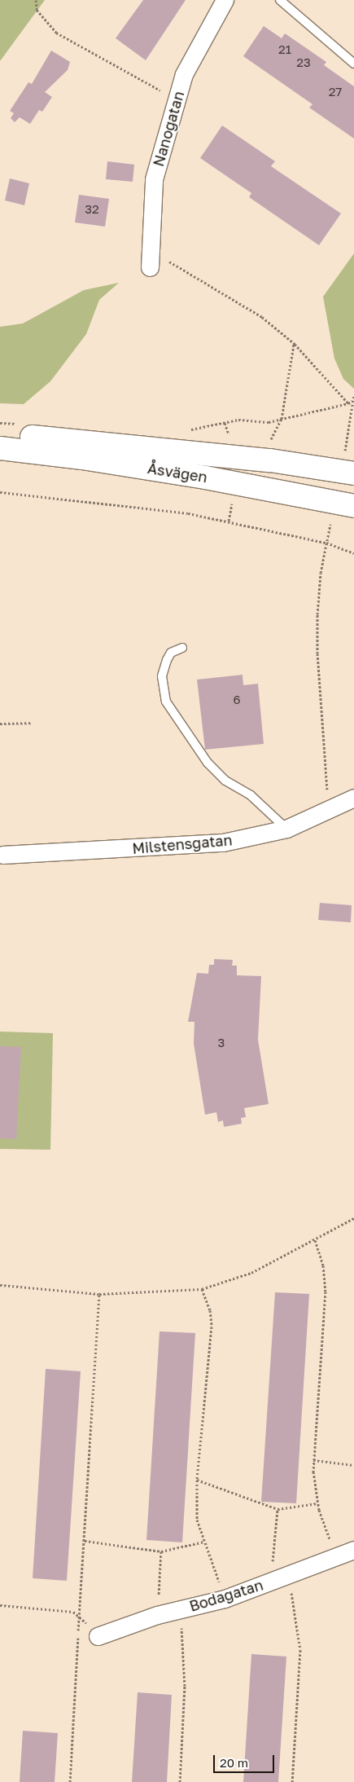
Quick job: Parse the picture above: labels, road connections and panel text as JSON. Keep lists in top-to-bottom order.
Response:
{
  "streets": {
    "street": [
      "Nanogatan",
      "Åsvägen",
      "Milstensgatan",
      "Bodagatan"
    ]
  },
  "house_numbers": [
    "21",
    "23",
    "27",
    "32",
    "6",
    "3"
  ],
  "scale_bar": "20 m"
}
